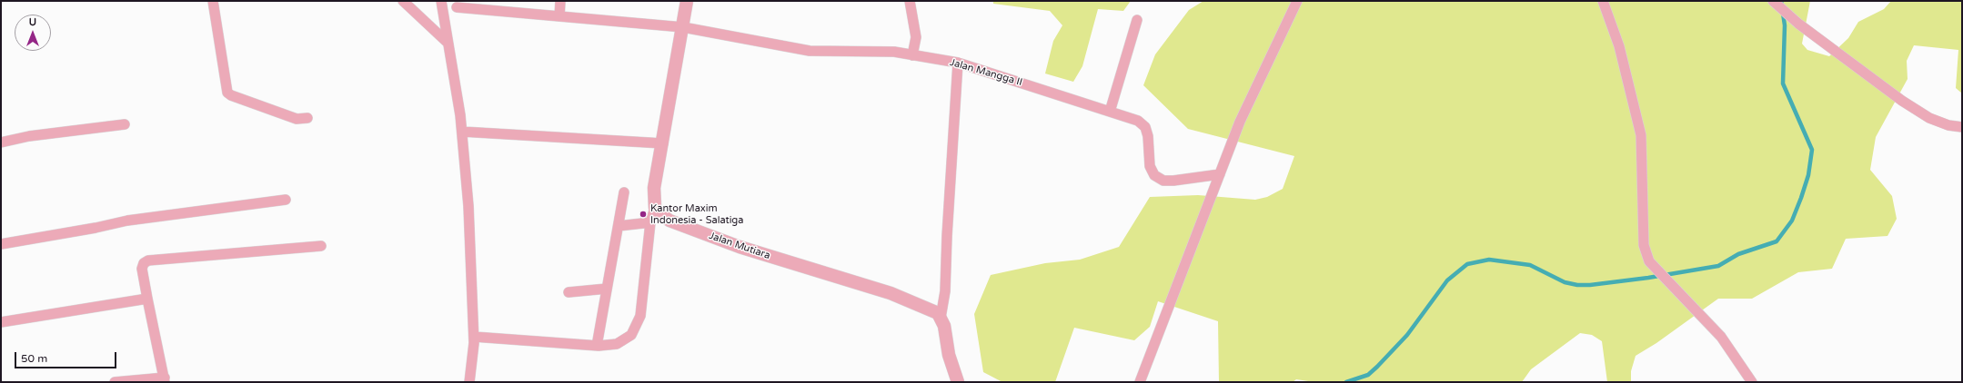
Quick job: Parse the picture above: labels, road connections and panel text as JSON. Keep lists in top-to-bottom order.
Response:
{
  "streets": {
    "street": ["Jalan Mangga II", "Jalan Mutiara"]
  },
  "places": ["Kantor Maxim Indonesia - Salatiga"],
  "scale_bar": "50 m",
  "north": "top"
}
